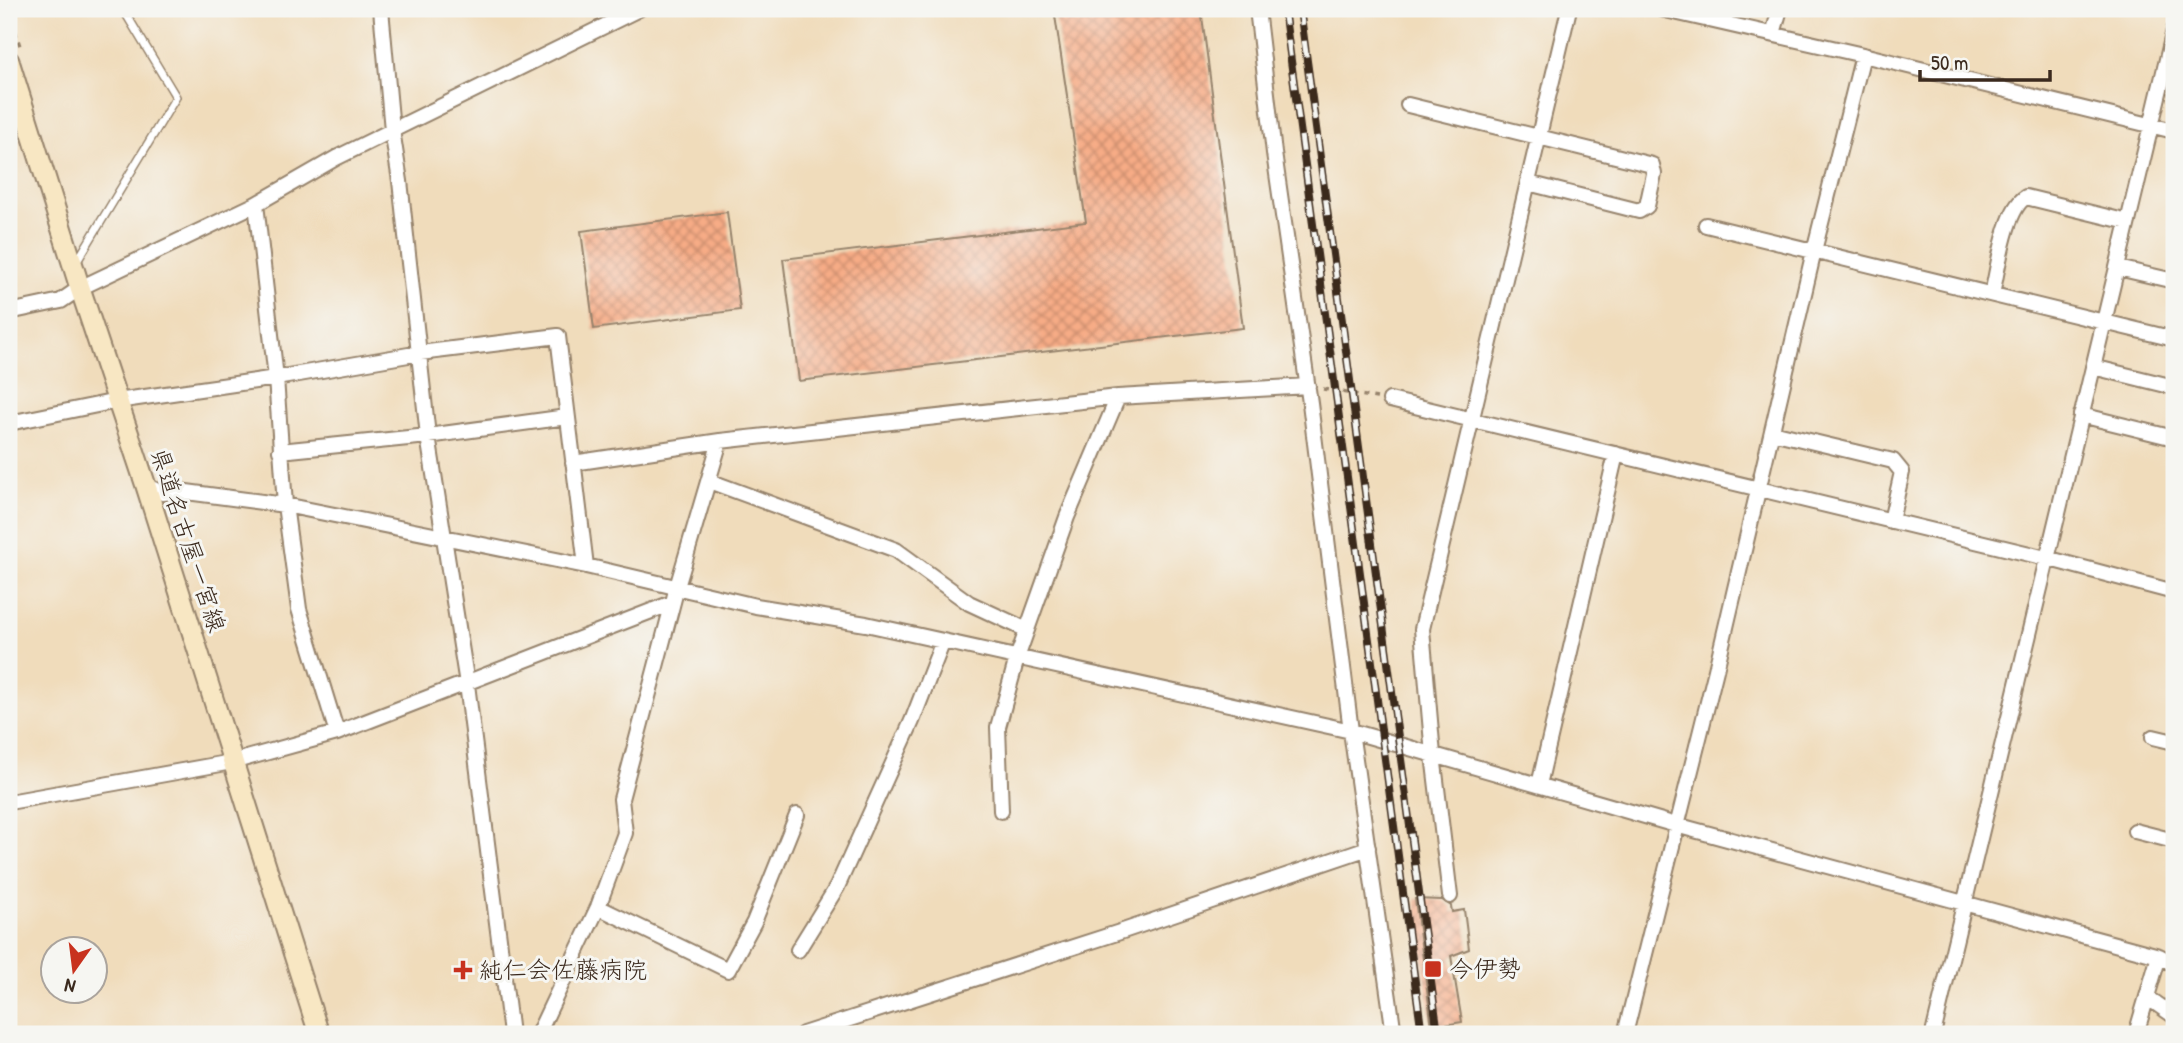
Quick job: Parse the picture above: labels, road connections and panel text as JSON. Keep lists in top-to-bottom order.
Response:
{
  "streets": {
    "main road": ["県道名古屋一宮線"]
  },
  "places": {
    "transit": ["今伊勢"],
    "health": ["純仁会佐藤病院"]
  },
  "scale_bar": "50 m",
  "north": "bottom"
}
